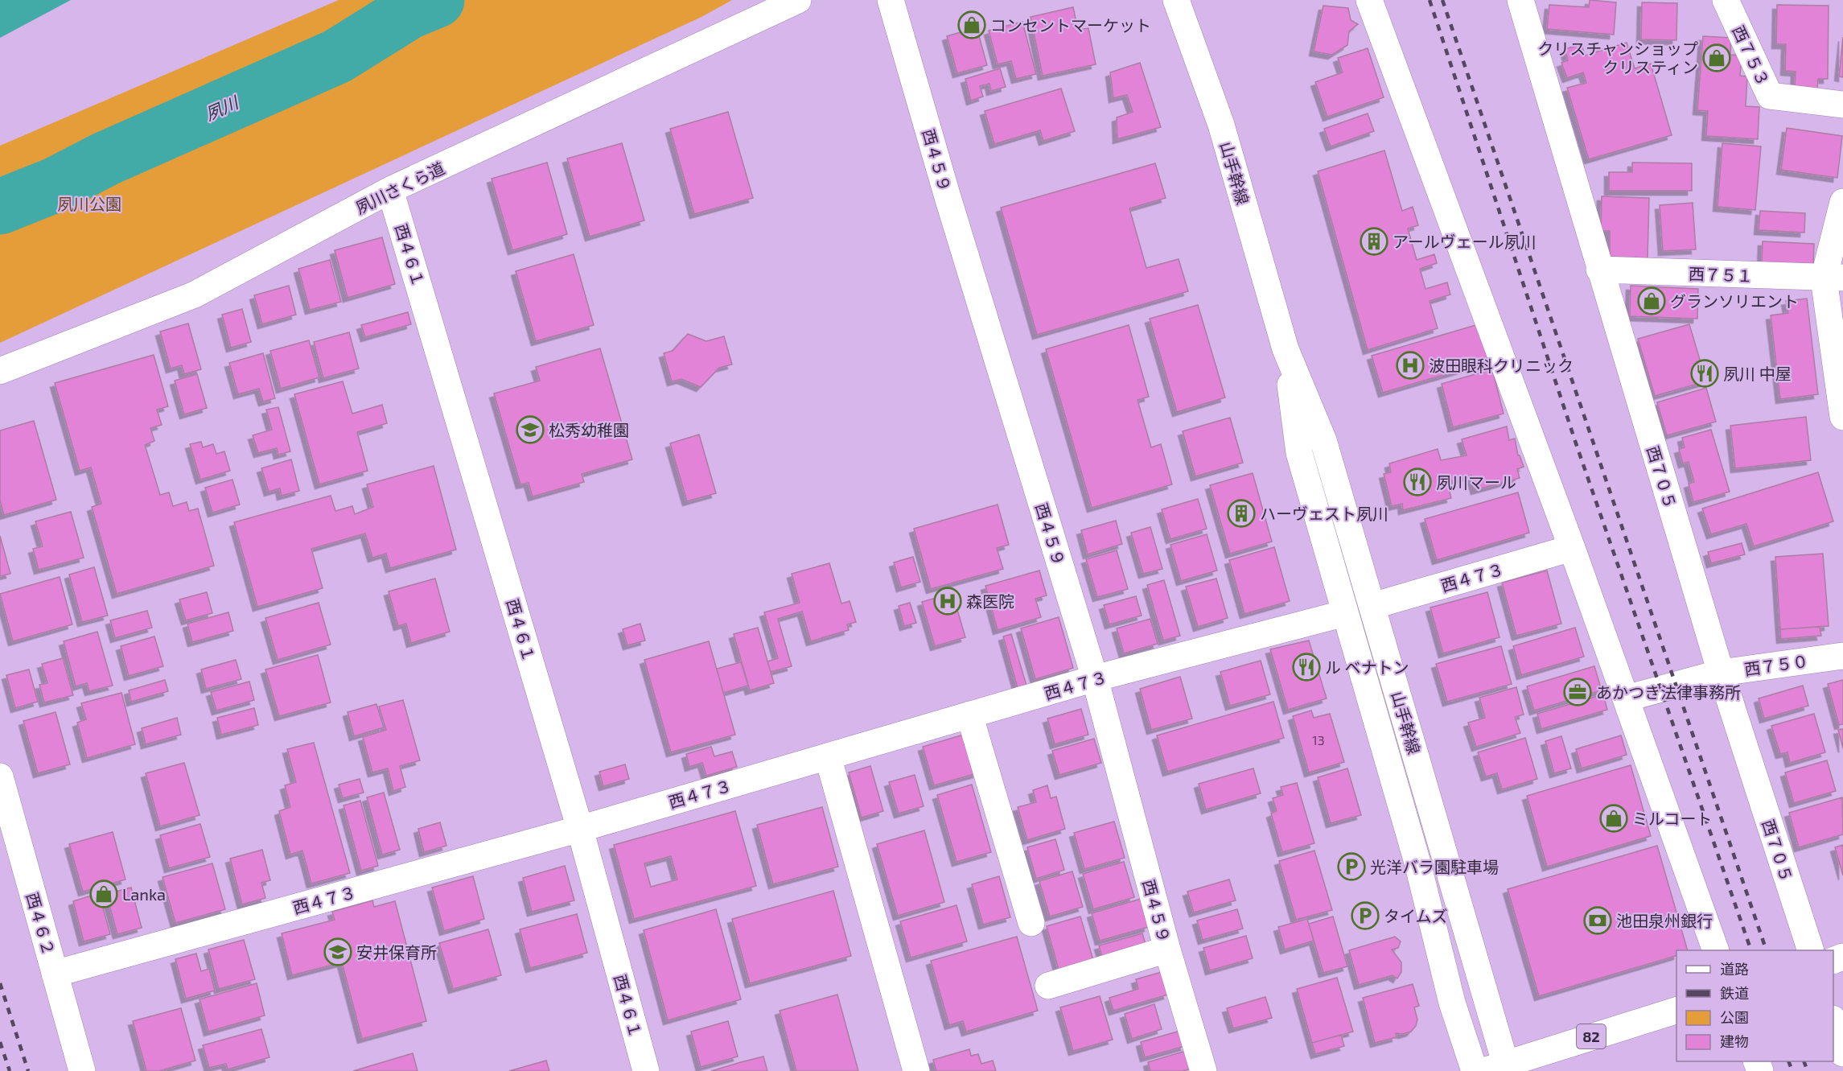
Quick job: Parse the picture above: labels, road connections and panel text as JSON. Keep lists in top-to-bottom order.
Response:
{
  "streets": {
    "street": [
      "西７５３",
      "西４５９",
      "山手幹線",
      "夙川さくら道",
      "西４６１",
      "西７５１",
      "西７０５",
      "西４７３",
      "西７５０",
      "西４６２",
      "82"
    ]
  },
  "crossings": [
    ["西４５９", "西４７３"],
    ["山手幹線", "西４７３"],
    ["山手幹線", "82"],
    ["夙川さくら道", "西４６１"],
    ["西４６１", "西４７３"],
    ["西７５１", "西７０５"],
    ["西７０５", "西７５０"],
    ["西４７３", "西４６２"]
  ],
  "water": ["夙川"],
  "parks": ["夙川公園"],
  "places": {
    "shop": [
      "コンセントマーケット",
      "クリスチャンショップ クリスティン",
      "グランソリエント",
      "ミルコート",
      "Lanka"
    ],
    "building": ["アールヴェール夙川", "ハーヴェスト夙川"],
    "hospital": ["波田眼科クリニック", "森医院"],
    "restaurant": ["夙川 中屋", "夙川マール", "ル ベナトン"],
    "school or university": ["松秀幼稚園", "安井保育所"],
    "office": ["あかつき法律事務所"],
    "parking": ["光洋バラ園駐車場", "タイムズ"],
    "bank": ["池田泉州銀行"]
  },
  "house_numbers": ["13"],
  "legend": [
    "道路",
    "鉄道",
    "公園",
    "建物"
  ]
}
